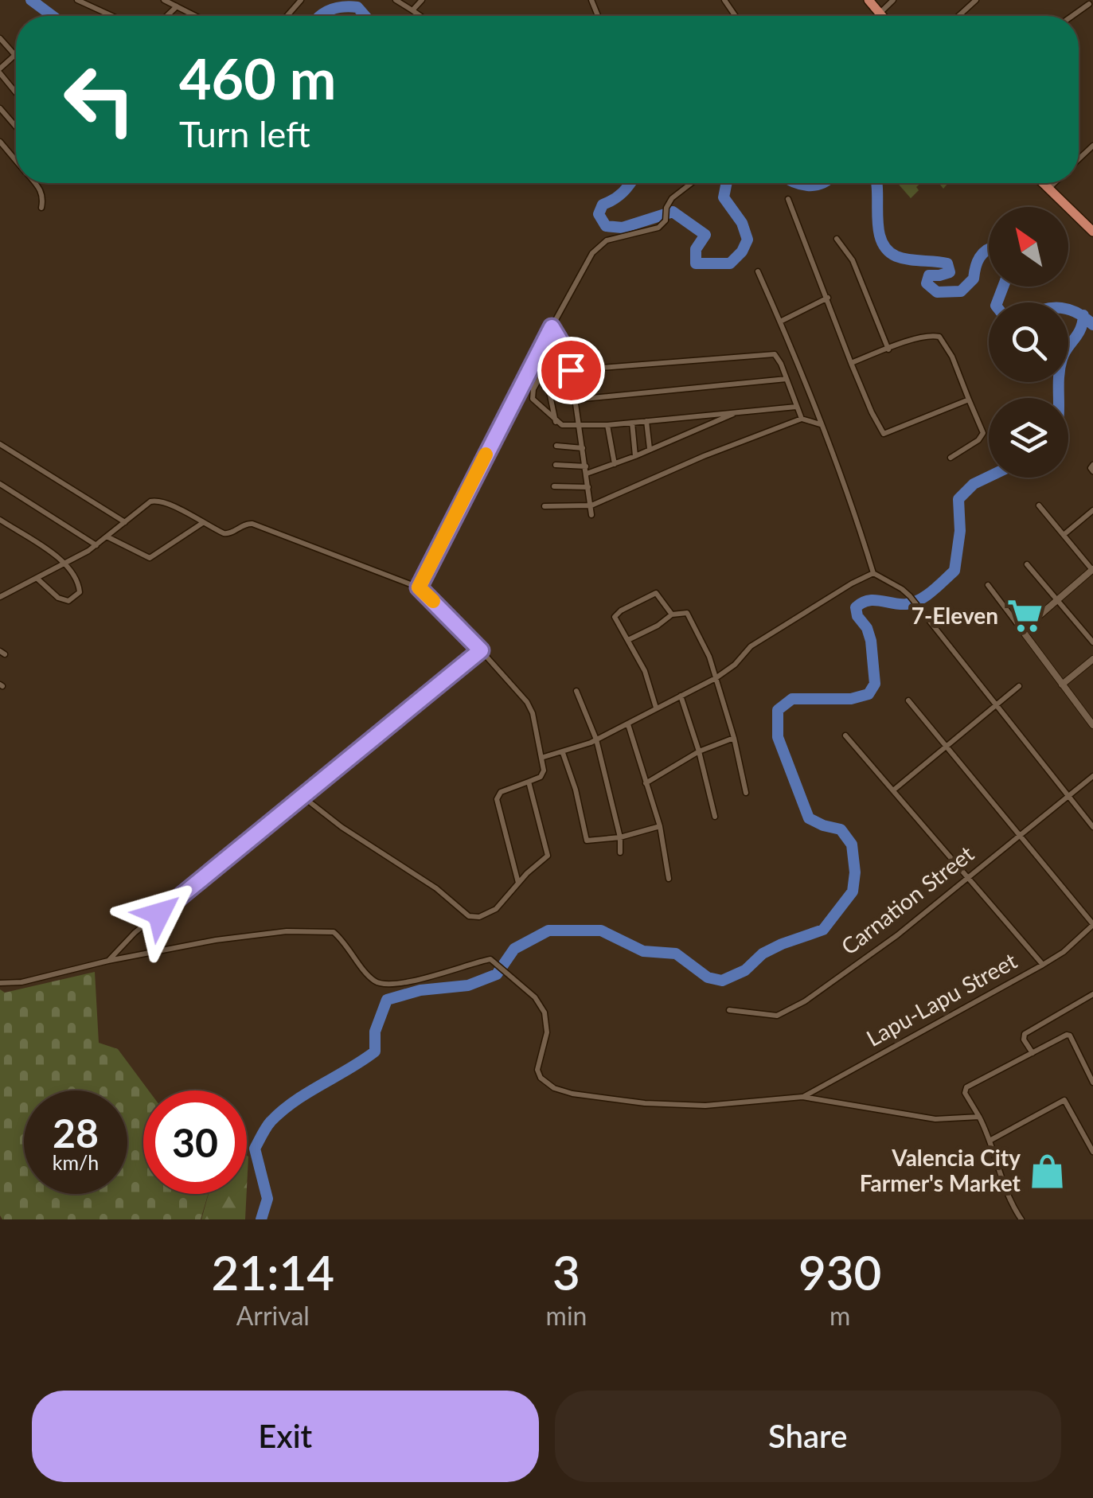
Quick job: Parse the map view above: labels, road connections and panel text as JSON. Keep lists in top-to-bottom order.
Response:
{
  "streets": {
    "street": ["Carnation Street", "Lapu-Lapu Street"]
  },
  "places": {
    "supermarket": ["7-Eleven"],
    "shop": ["Valencia City Farmer's Market"]
  },
  "north": "top left",
  "page": {
    "turn": ["460 m", "Turn left"],
    "speed": "28 km/h",
    "limit": "30",
    "eta": [
      "21:14",
      "Arrival",
      "3",
      "min",
      "930",
      "m"
    ],
    "buttons": ["Exit", "Share"]
  }
}
